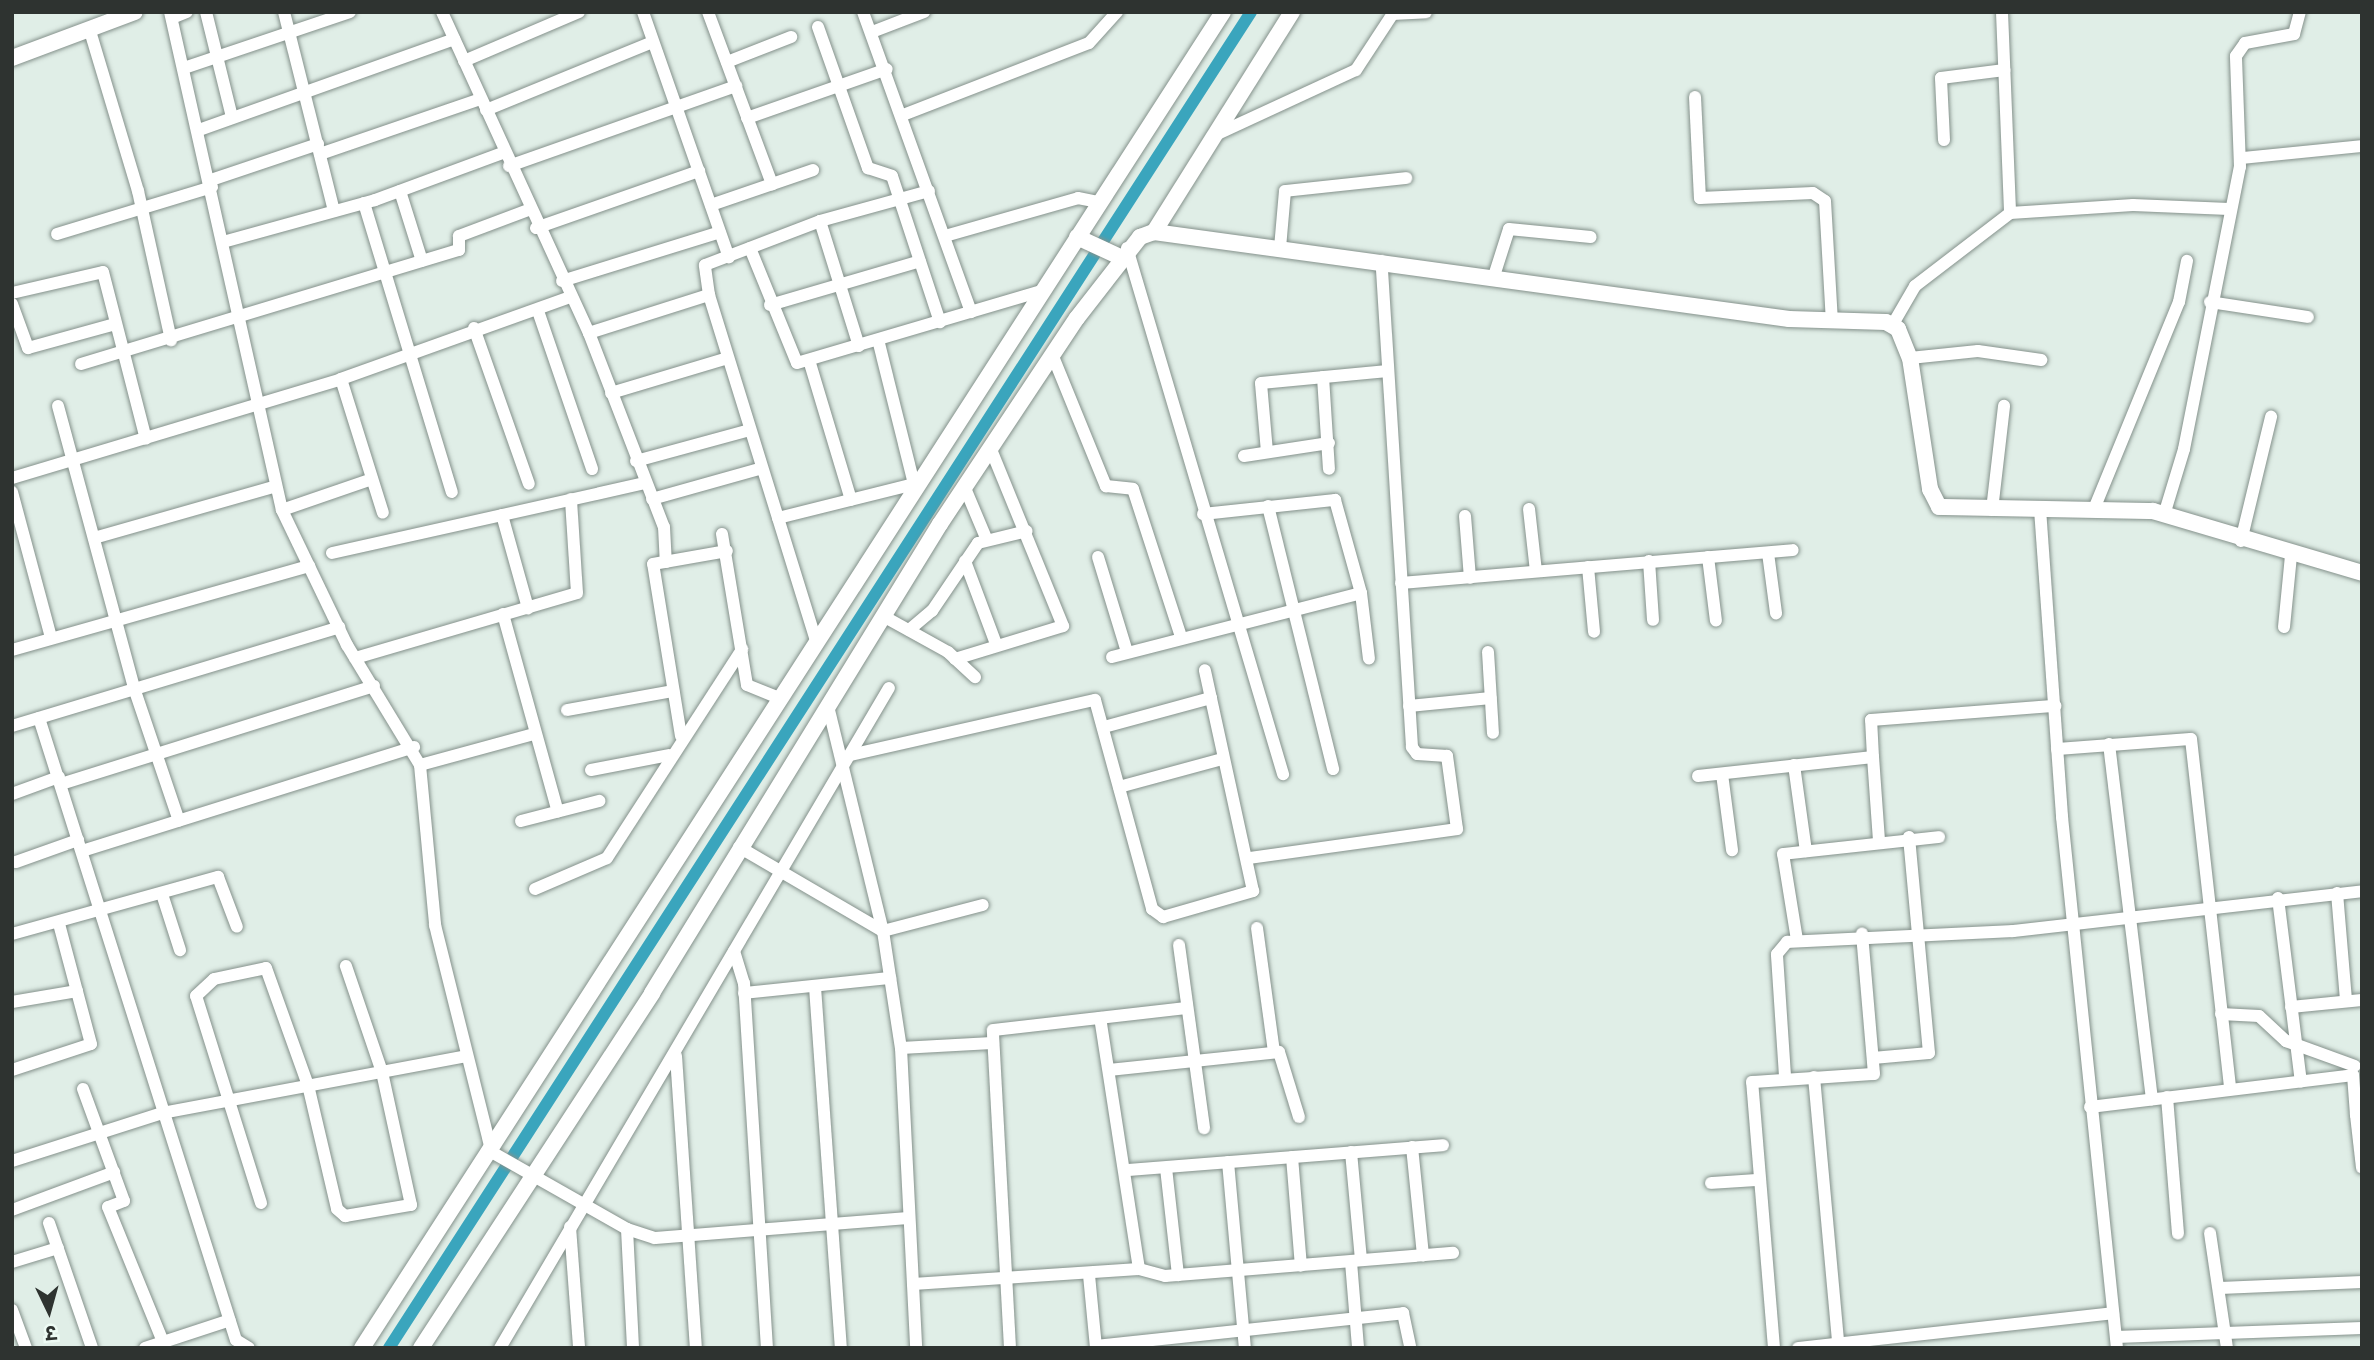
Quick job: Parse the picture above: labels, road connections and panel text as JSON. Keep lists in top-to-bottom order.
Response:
{
  "north": "bottom"
}
